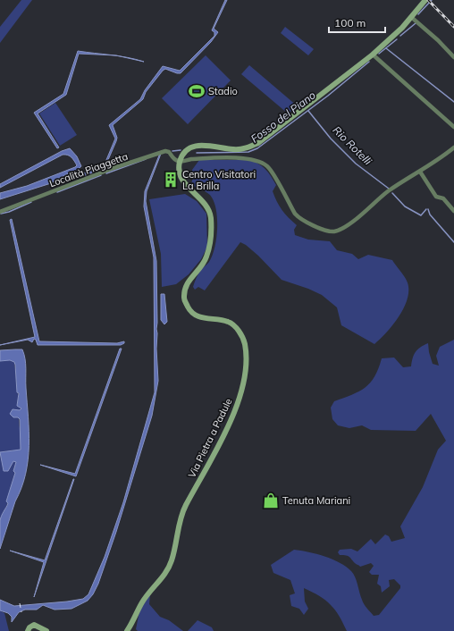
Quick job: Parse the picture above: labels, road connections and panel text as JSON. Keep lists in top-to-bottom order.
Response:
{
  "streets": {
    "street": ["Località Piaggetta", "Via Pietra a Padule"]
  },
  "crossings": [
    ["Località Piaggetta", "Via Pietra a Padule"]
  ],
  "water": ["Fosso del Piano", "Rio Rotelli"],
  "places": {
    "sports": ["Stadio"],
    "building": ["Centro Visitatori La Brilla"],
    "shop": ["Tenuta Mariani"]
  },
  "scale_bar": "100 m"
}
